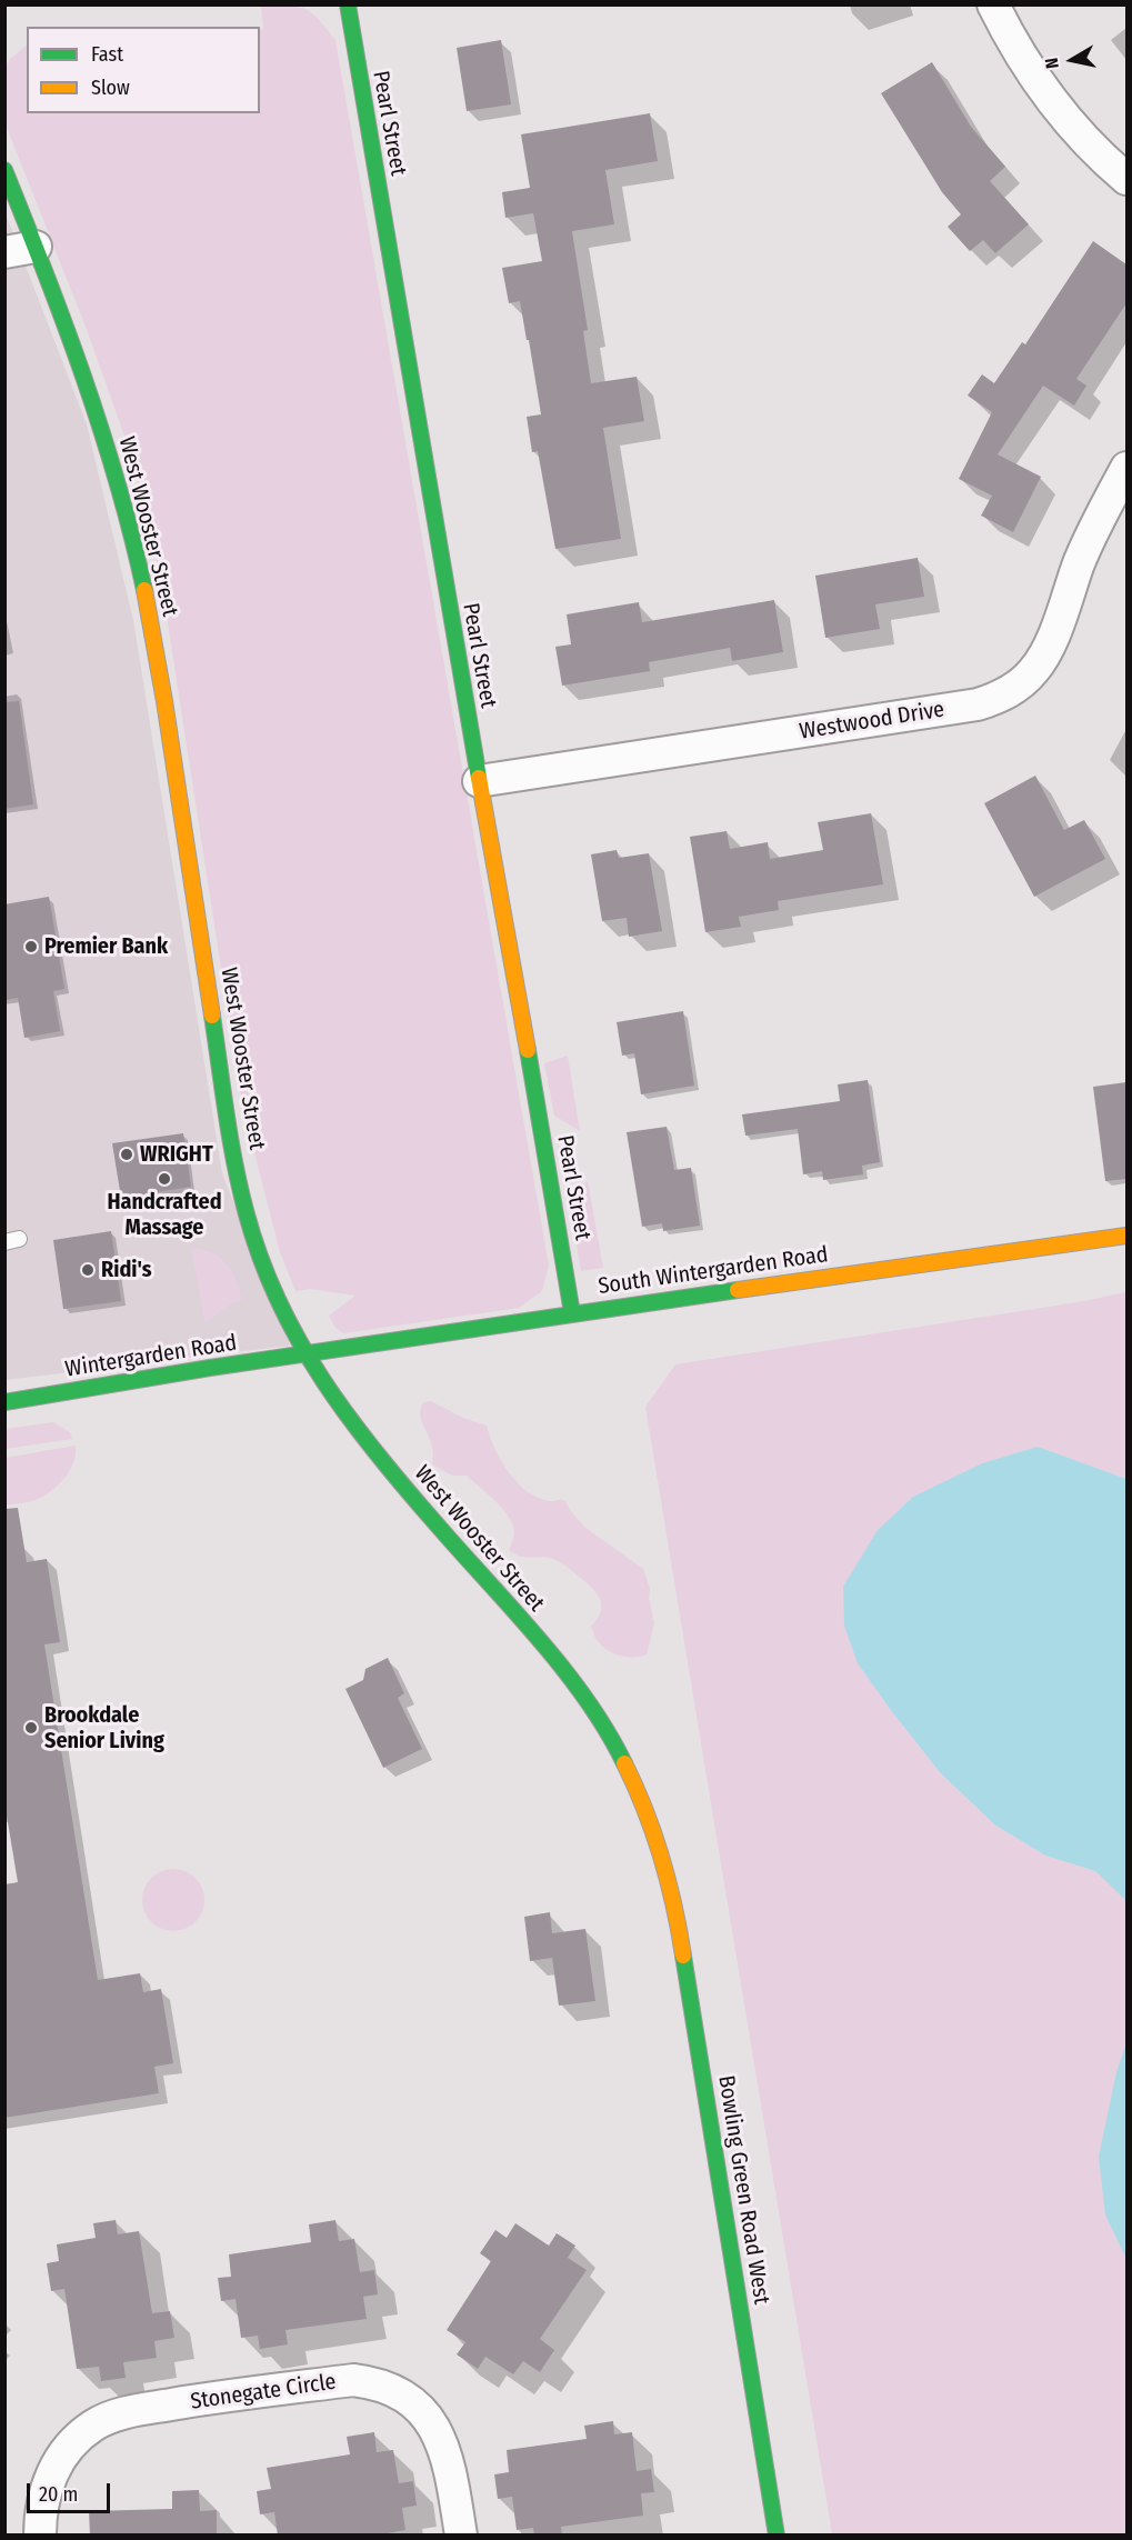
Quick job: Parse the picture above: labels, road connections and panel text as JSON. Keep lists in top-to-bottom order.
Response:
{
  "streets": {
    "main road": [
      "Pearl Street",
      "West Wooster Street",
      "South Wintergarden Road",
      "Wintergarden Road",
      "Bowling Green Road West"
    ],
    "street": ["Westwood Drive", "Stonegate Circle"]
  },
  "crossings": [
    ["Pearl Street", "Westwood Drive"],
    ["Pearl Street", "South Wintergarden Road"],
    ["West Wooster Street", "South Wintergarden Road"],
    ["West Wooster Street", "Wintergarden Road"],
    ["West Wooster Street", "Bowling Green Road West"],
    ["South Wintergarden Road", "Wintergarden Road"]
  ],
  "places": [
    "Premier Bank",
    "WRIGHT",
    "Handcrafted Massage",
    "Ridi's",
    "Brookdale Senior Living"
  ],
  "legend": ["Fast", "Slow"],
  "scale_bar": "20 m",
  "north": "left"
}
